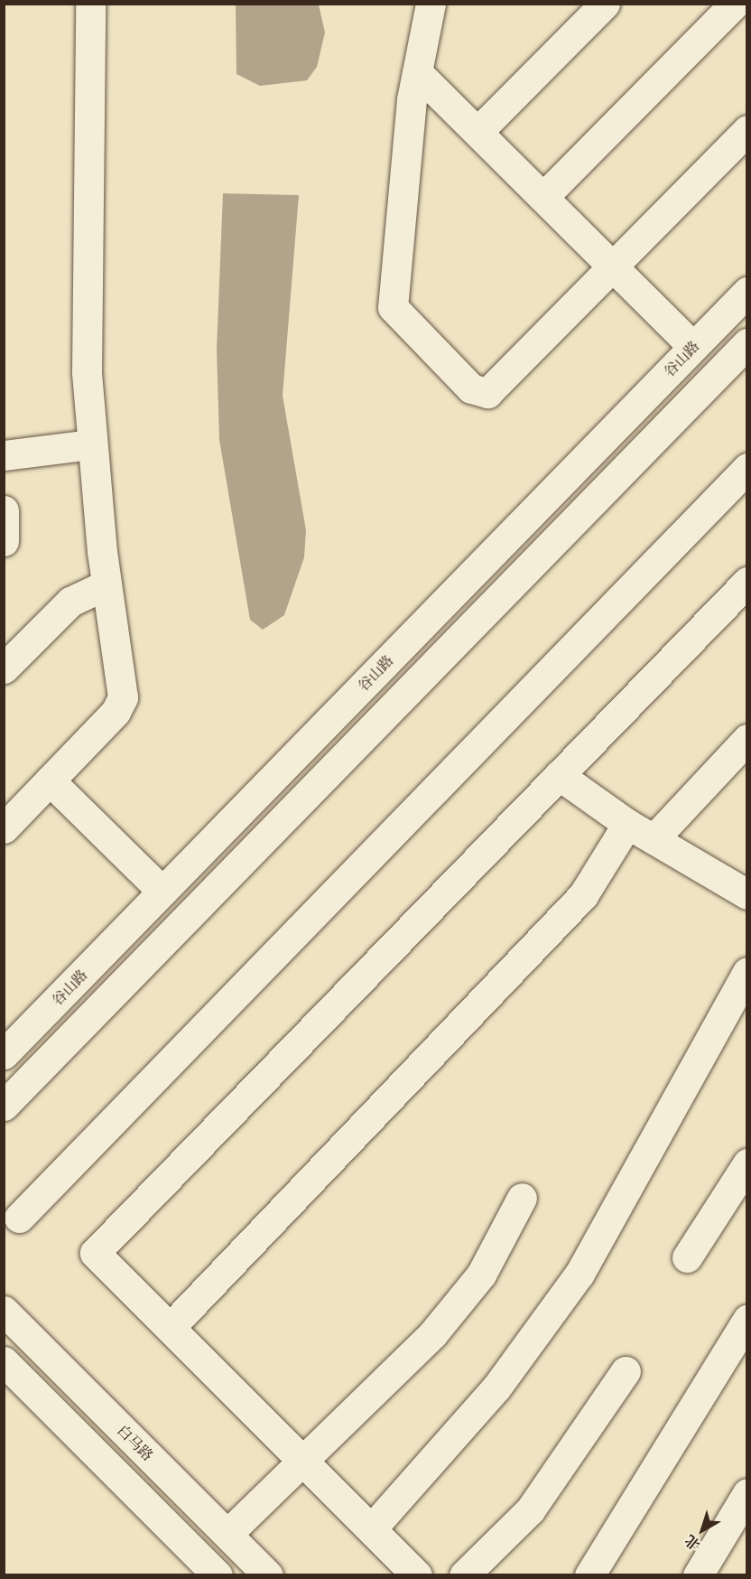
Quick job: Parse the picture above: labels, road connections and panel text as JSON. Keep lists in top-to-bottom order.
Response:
{
  "streets": {
    "street": ["谷山路", "白马路"]
  },
  "north": "bottom left"
}
